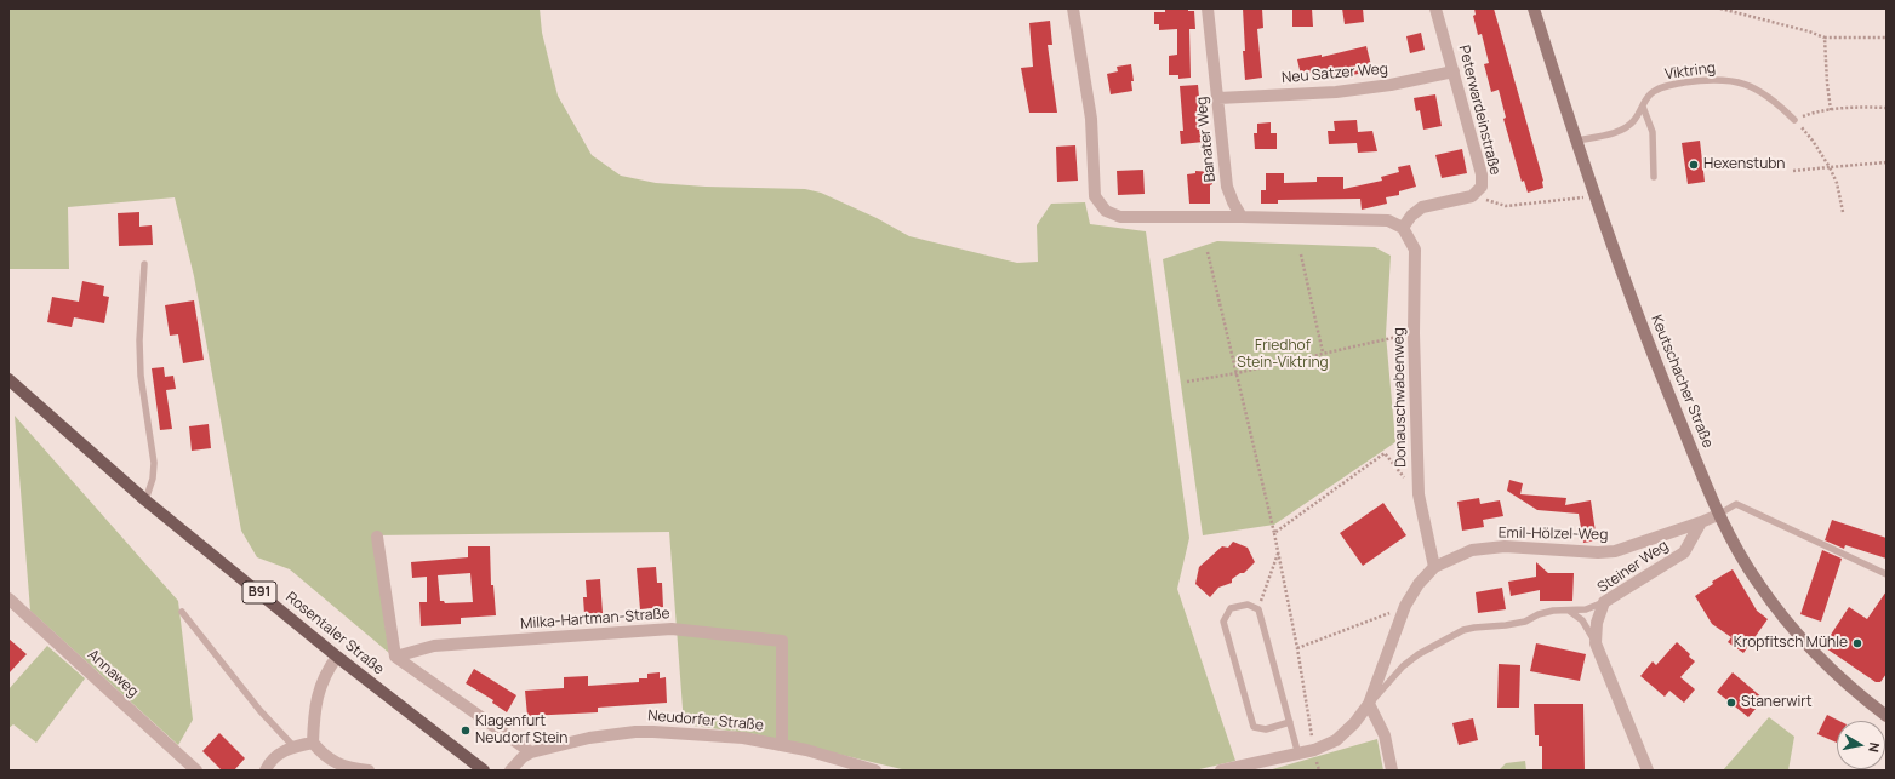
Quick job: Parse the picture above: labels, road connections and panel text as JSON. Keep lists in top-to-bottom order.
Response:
{
  "streets": {
    "main road": ["Keutschacher Straße", "B91", "Rosentaler Straße"],
    "street": [
      "Neu Satzer Weg",
      "Peterwardeinstraße",
      "Banater Weg",
      "Donauschwabenweg",
      "Emil-Hölzel-Weg",
      "Steiner Weg",
      "Milka-Hartman-Straße",
      "Annaweg",
      "Neudorfer Straße"
    ],
    "lane": ["Viktring"]
  },
  "crossings": [
    ["Viktring", "Keutschacher Straße"],
    ["Neu Satzer Weg", "Peterwardeinstraße"],
    ["Neu Satzer Weg", "Banater Weg"],
    ["Keutschacher Straße", "Emil-Hölzel-Weg"],
    ["Donauschwabenweg", "Emil-Hölzel-Weg"],
    ["Emil-Hölzel-Weg", "Steiner Weg"],
    ["Milka-Hartman-Straße", "Neudorfer Straße"]
  ],
  "parks": ["Friedhof Stein-Viktring"],
  "places": [
    "Hexenstubn",
    "Kropfitsch Mühle",
    "Stanerwirt",
    "Klagenfurt Neudorf Stein"
  ],
  "north": "right"
}
